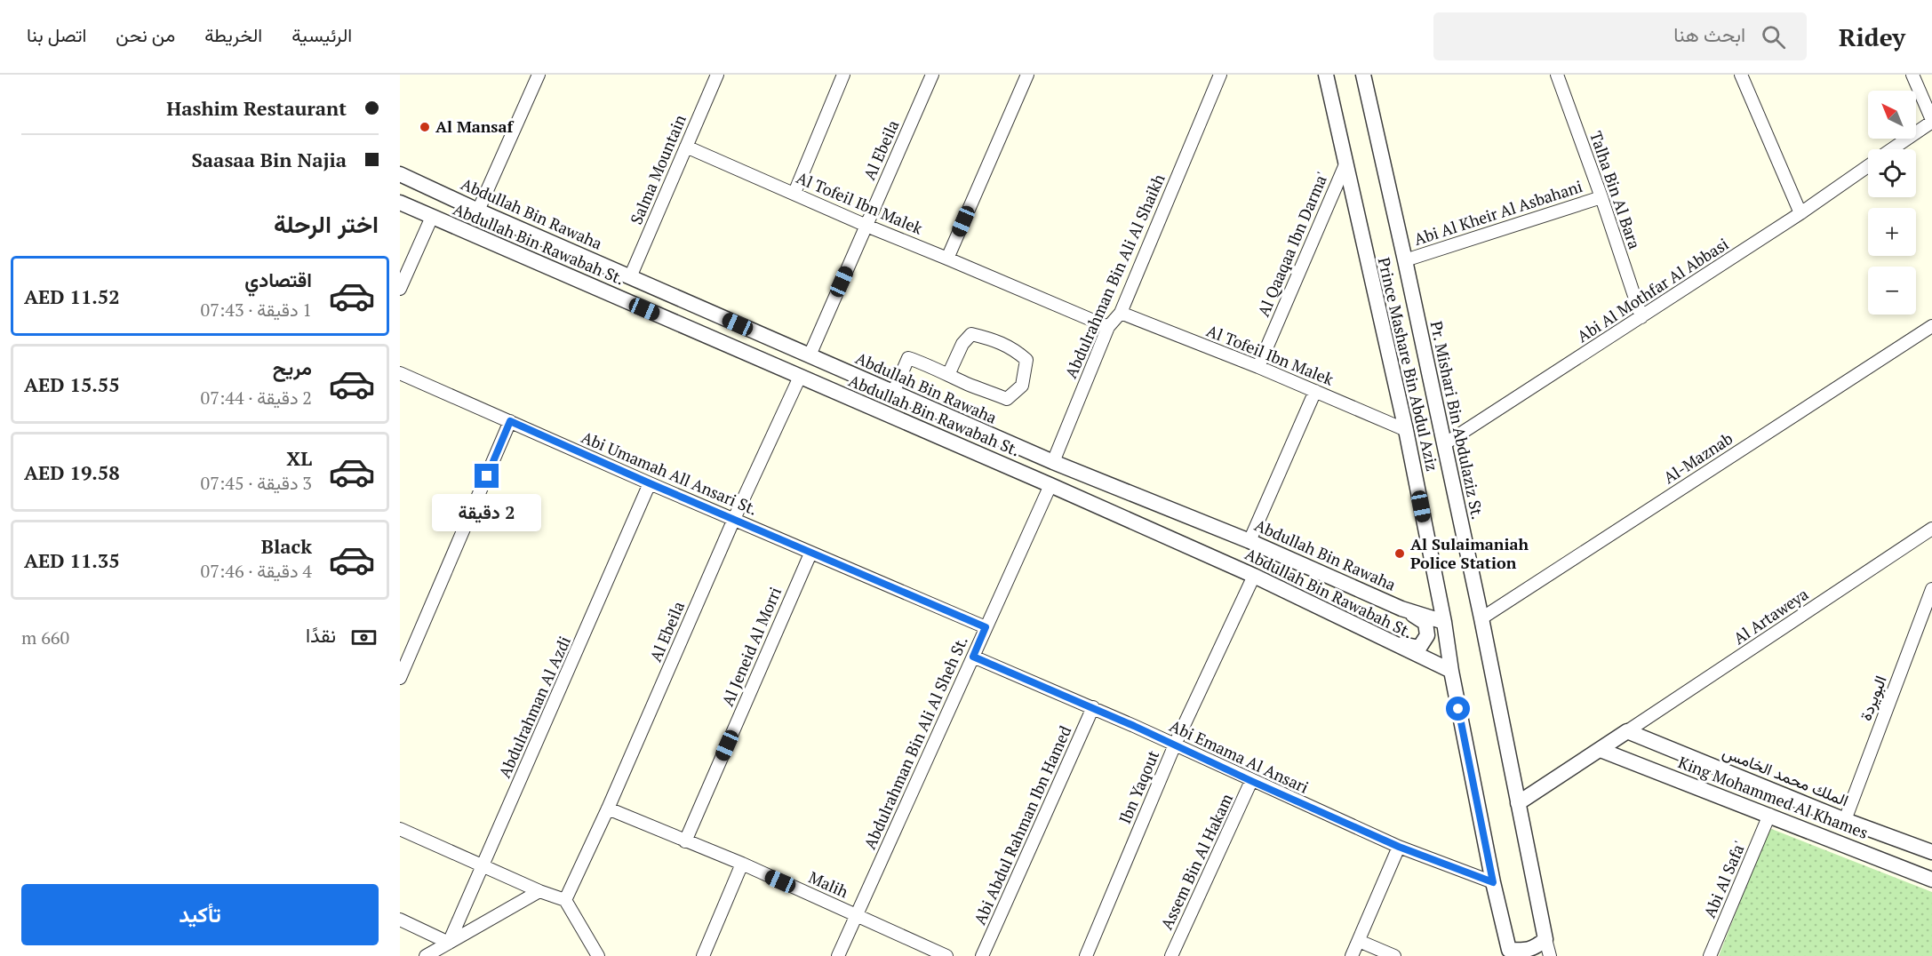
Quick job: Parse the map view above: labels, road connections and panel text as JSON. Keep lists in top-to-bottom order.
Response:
{
  "streets": {
    "street": [
      "Al Ebeila",
      "Salma Mountain",
      "Talha Bin Al Bara",
      "Al Tofeil Ibn Malek",
      "Abi Al Kheir Al Asbahani",
      "Abdullah Bin Rawaha",
      "Abdullah Bin Rawabah St.",
      "Al Qaaqaa Ibn Darma'",
      "Abdulrahman Bin Ali Al Shaikh",
      "Abi Al Mothfar Al Abbasi",
      "Prince Mashare Bin Abdul Aziz",
      "Pr. Mishari Bin Abdulaziz St.",
      "Al-Maznab",
      "Abi Umamah All Ansari St.",
      "Al Artaweya",
      "Al Jeneid Al Morri",
      "البويردة",
      "Abdulrahman Al Azdi",
      "Abdulrahman Bin Ali Al Sheh St.",
      "Abi Emama Al Ansari",
      "الملك محمد الخامس",
      "Ibn Yaqout",
      "King Mohammed Al Khames",
      "Abi Abdul Rahman Ibn Hamed",
      "Assem Bin Al Hakam",
      "Abi Al Safa'",
      "Malih"
    ]
  },
  "crossings": [
    ["Al Ebeila", "Al Tofeil Ibn Malek"],
    ["Al Ebeila", "Abdullah Bin Rawaha"],
    ["Al Ebeila", "Abdullah Bin Rawabah St."],
    ["Al Ebeila", "Abi Umamah All Ansari St."],
    ["Al Ebeila", "Malih"],
    ["Salma Mountain", "Al Tofeil Ibn Malek"],
    ["Salma Mountain", "Abdullah Bin Rawaha"],
    ["Talha Bin Al Bara", "Abi Al Kheir Al Asbahani"],
    ["Talha Bin Al Bara", "Abi Al Mothfar Al Abbasi"],
    ["Al Tofeil Ibn Malek", "Al Qaaqaa Ibn Darma'"],
    ["Al Tofeil Ibn Malek", "Abdulrahman Bin Ali Al Shaikh"],
    ["Al Tofeil Ibn Malek", "Prince Mashare Bin Abdul Aziz"],
    ["Abi Al Kheir Al Asbahani", "Pr. Mishari Bin Abdulaziz St."],
    ["Abdullah Bin Rawaha", "Abdulrahman Bin Ali Al Shaikh"],
    ["Abdullah Bin Rawaha", "Prince Mashare Bin Abdul Aziz"],
    ["Abdullah Bin Rawabah St.", "Prince Mashare Bin Abdul Aziz"],
    ["Abdullah Bin Rawabah St.", "Abdulrahman Bin Ali Al Sheh St."],
    ["Abdullah Bin Rawabah St.", "Ibn Yaqout"],
    ["Al Qaaqaa Ibn Darma'", "Prince Mashare Bin Abdul Aziz"],
    ["Abi Al Mothfar Al Abbasi", "Pr. Mishari Bin Abdulaziz St."],
    ["Prince Mashare Bin Abdul Aziz", "Abi Emama Al Ansari"],
    ["Pr. Mishari Bin Abdulaziz St.", "Al-Maznab"],
    ["Abi Umamah All Ansari St.", "Al Jeneid Al Morri"],
    ["Abi Umamah All Ansari St.", "Abdulrahman Al Azdi"],
    ["Abi Umamah All Ansari St.", "Abdulrahman Bin Ali Al Sheh St."],
    ["Al Artaweya", "الملك محمد الخامس"],
    ["Al Jeneid Al Morri", "Malih"],
    ["البويردة", "الملك محمد الخامس"],
    ["Abdulrahman Bin Ali Al Sheh St.", "Abi Emama Al Ansari"],
    ["Abdulrahman Bin Ali Al Sheh St.", "Malih"],
    ["Abi Emama Al Ansari", "Ibn Yaqout"],
    ["Abi Emama Al Ansari", "Abi Abdul Rahman Ibn Hamed"],
    ["Abi Emama Al Ansari", "Assem Bin Al Hakam"],
    ["King Mohammed Al Khames", "Abi Al Safa'"]
  ],
  "places": ["Al Mansaf", "Al Sulaimaniah Police Station"],
  "north": "top left",
  "page": {
    "header": "Ridey",
    "search": "ابحث هنا",
    "nav": [
      "الرئيسية",
      "الخريطة",
      "من نحن",
      "اتصل بنا"
    ],
    "banner": ["Hashim Restaurant", "Saasaa Bin Najia"],
    "map_buttons": ["+", "−"],
    "heading": "اختر الرحلة",
    "list": [
      {
        "name": "اقتصادي",
        "note": "1 دقيقة · 07:43",
        "value": "AED 11.52"
      },
      {
        "name": "مريح",
        "note": "2 دقيقة · 07:44",
        "value": "AED 15.55"
      },
      {
        "name": "XL",
        "note": "3 دقيقة · 07:45",
        "value": "AED 19.58"
      },
      {
        "name": "Black",
        "note": "4 دقيقة · 07:46",
        "value": "AED 11.35"
      }
    ],
    "bubble": "2 دقيقة",
    "pay": ["نقدًا", "660 m"],
    "buttons": "تأكيد"
  }
}
